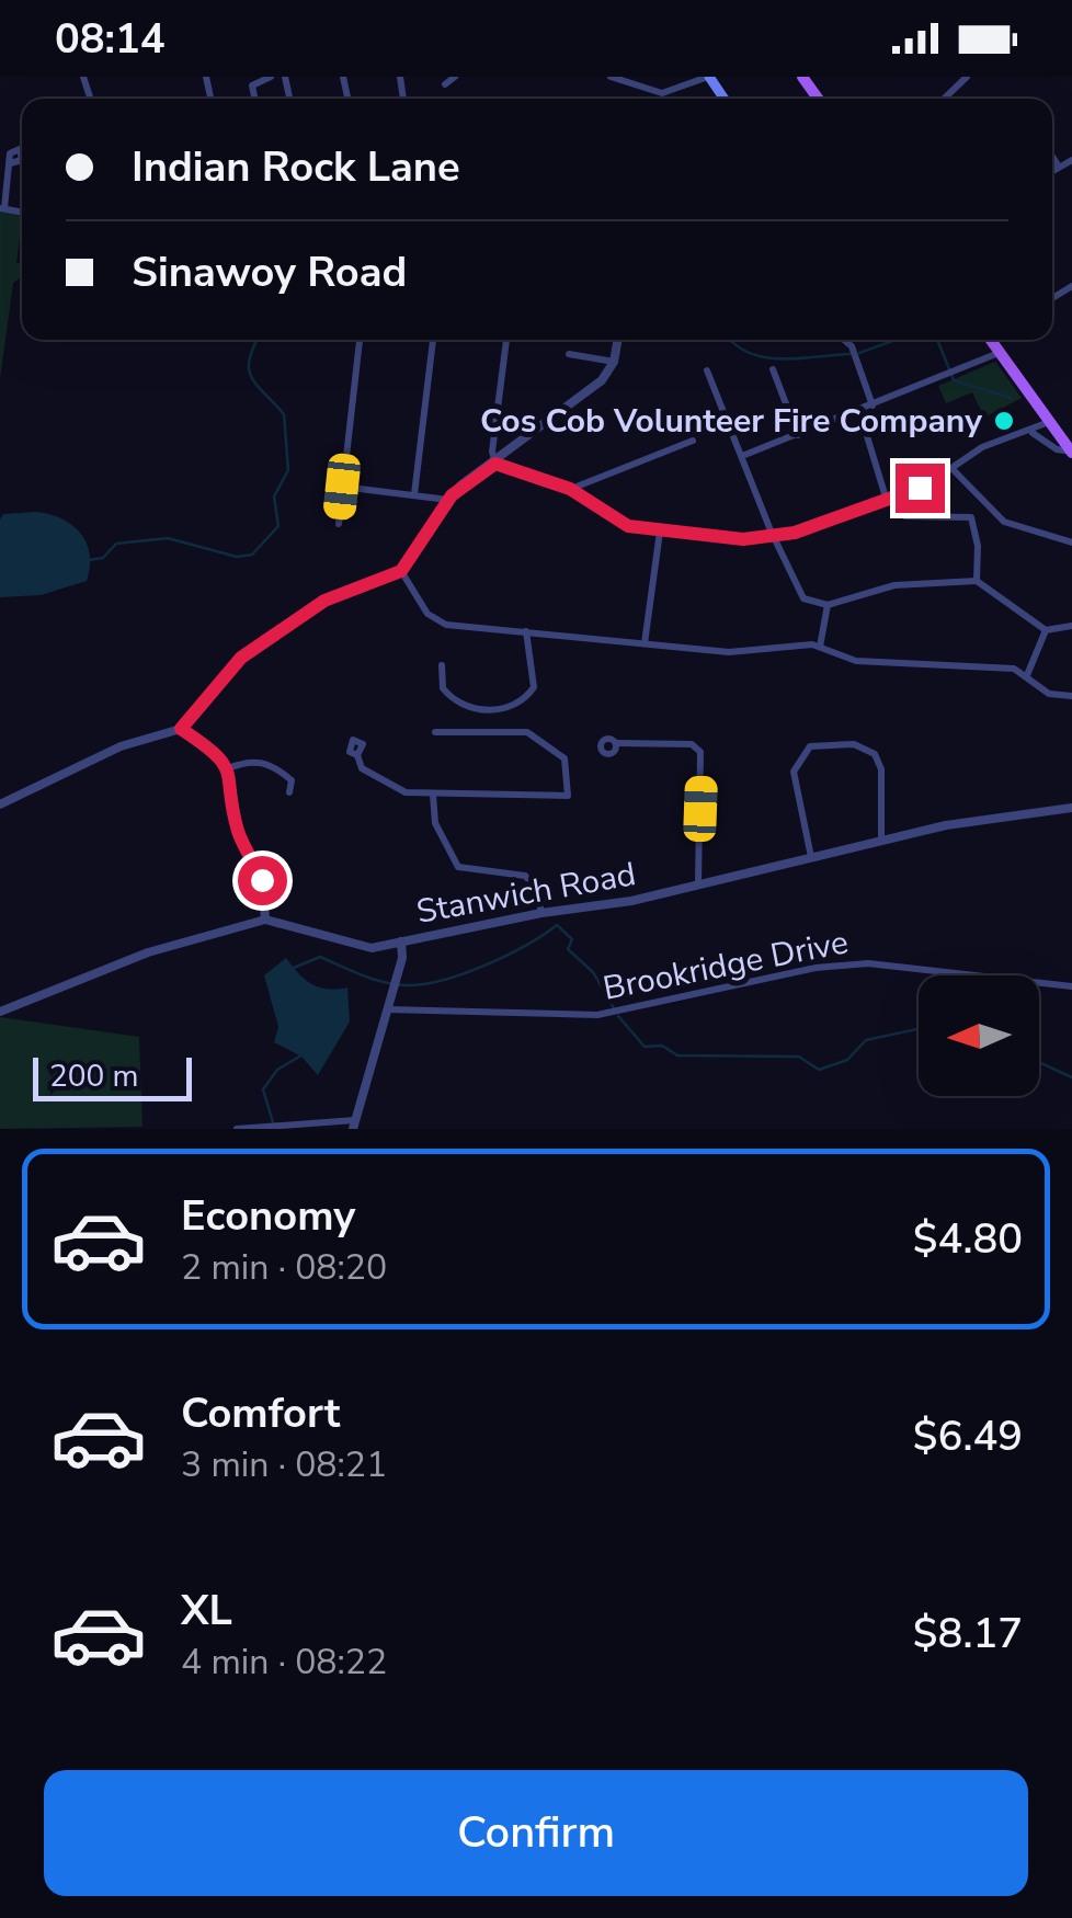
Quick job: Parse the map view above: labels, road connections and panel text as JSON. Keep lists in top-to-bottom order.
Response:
{
  "streets": {
    "street": ["Stanwich Road", "Brookridge Drive"]
  },
  "places": ["Cos Cob Volunteer Fire Company"],
  "scale_bar": "200 m",
  "north": "left",
  "page": {
    "status": "08:14",
    "banner": ["Indian Rock Lane", "Sinawoy Road"],
    "scale": "200 m",
    "list": [
      {
        "name": "Economy",
        "note": "2 min · 08:20",
        "value": "$4.80"
      },
      {
        "name": "Comfort",
        "note": "3 min · 08:21",
        "value": "$6.49"
      },
      {
        "name": "XL",
        "note": "4 min · 08:22",
        "value": "$8.17"
      }
    ],
    "buttons": "Confirm"
  }
}
